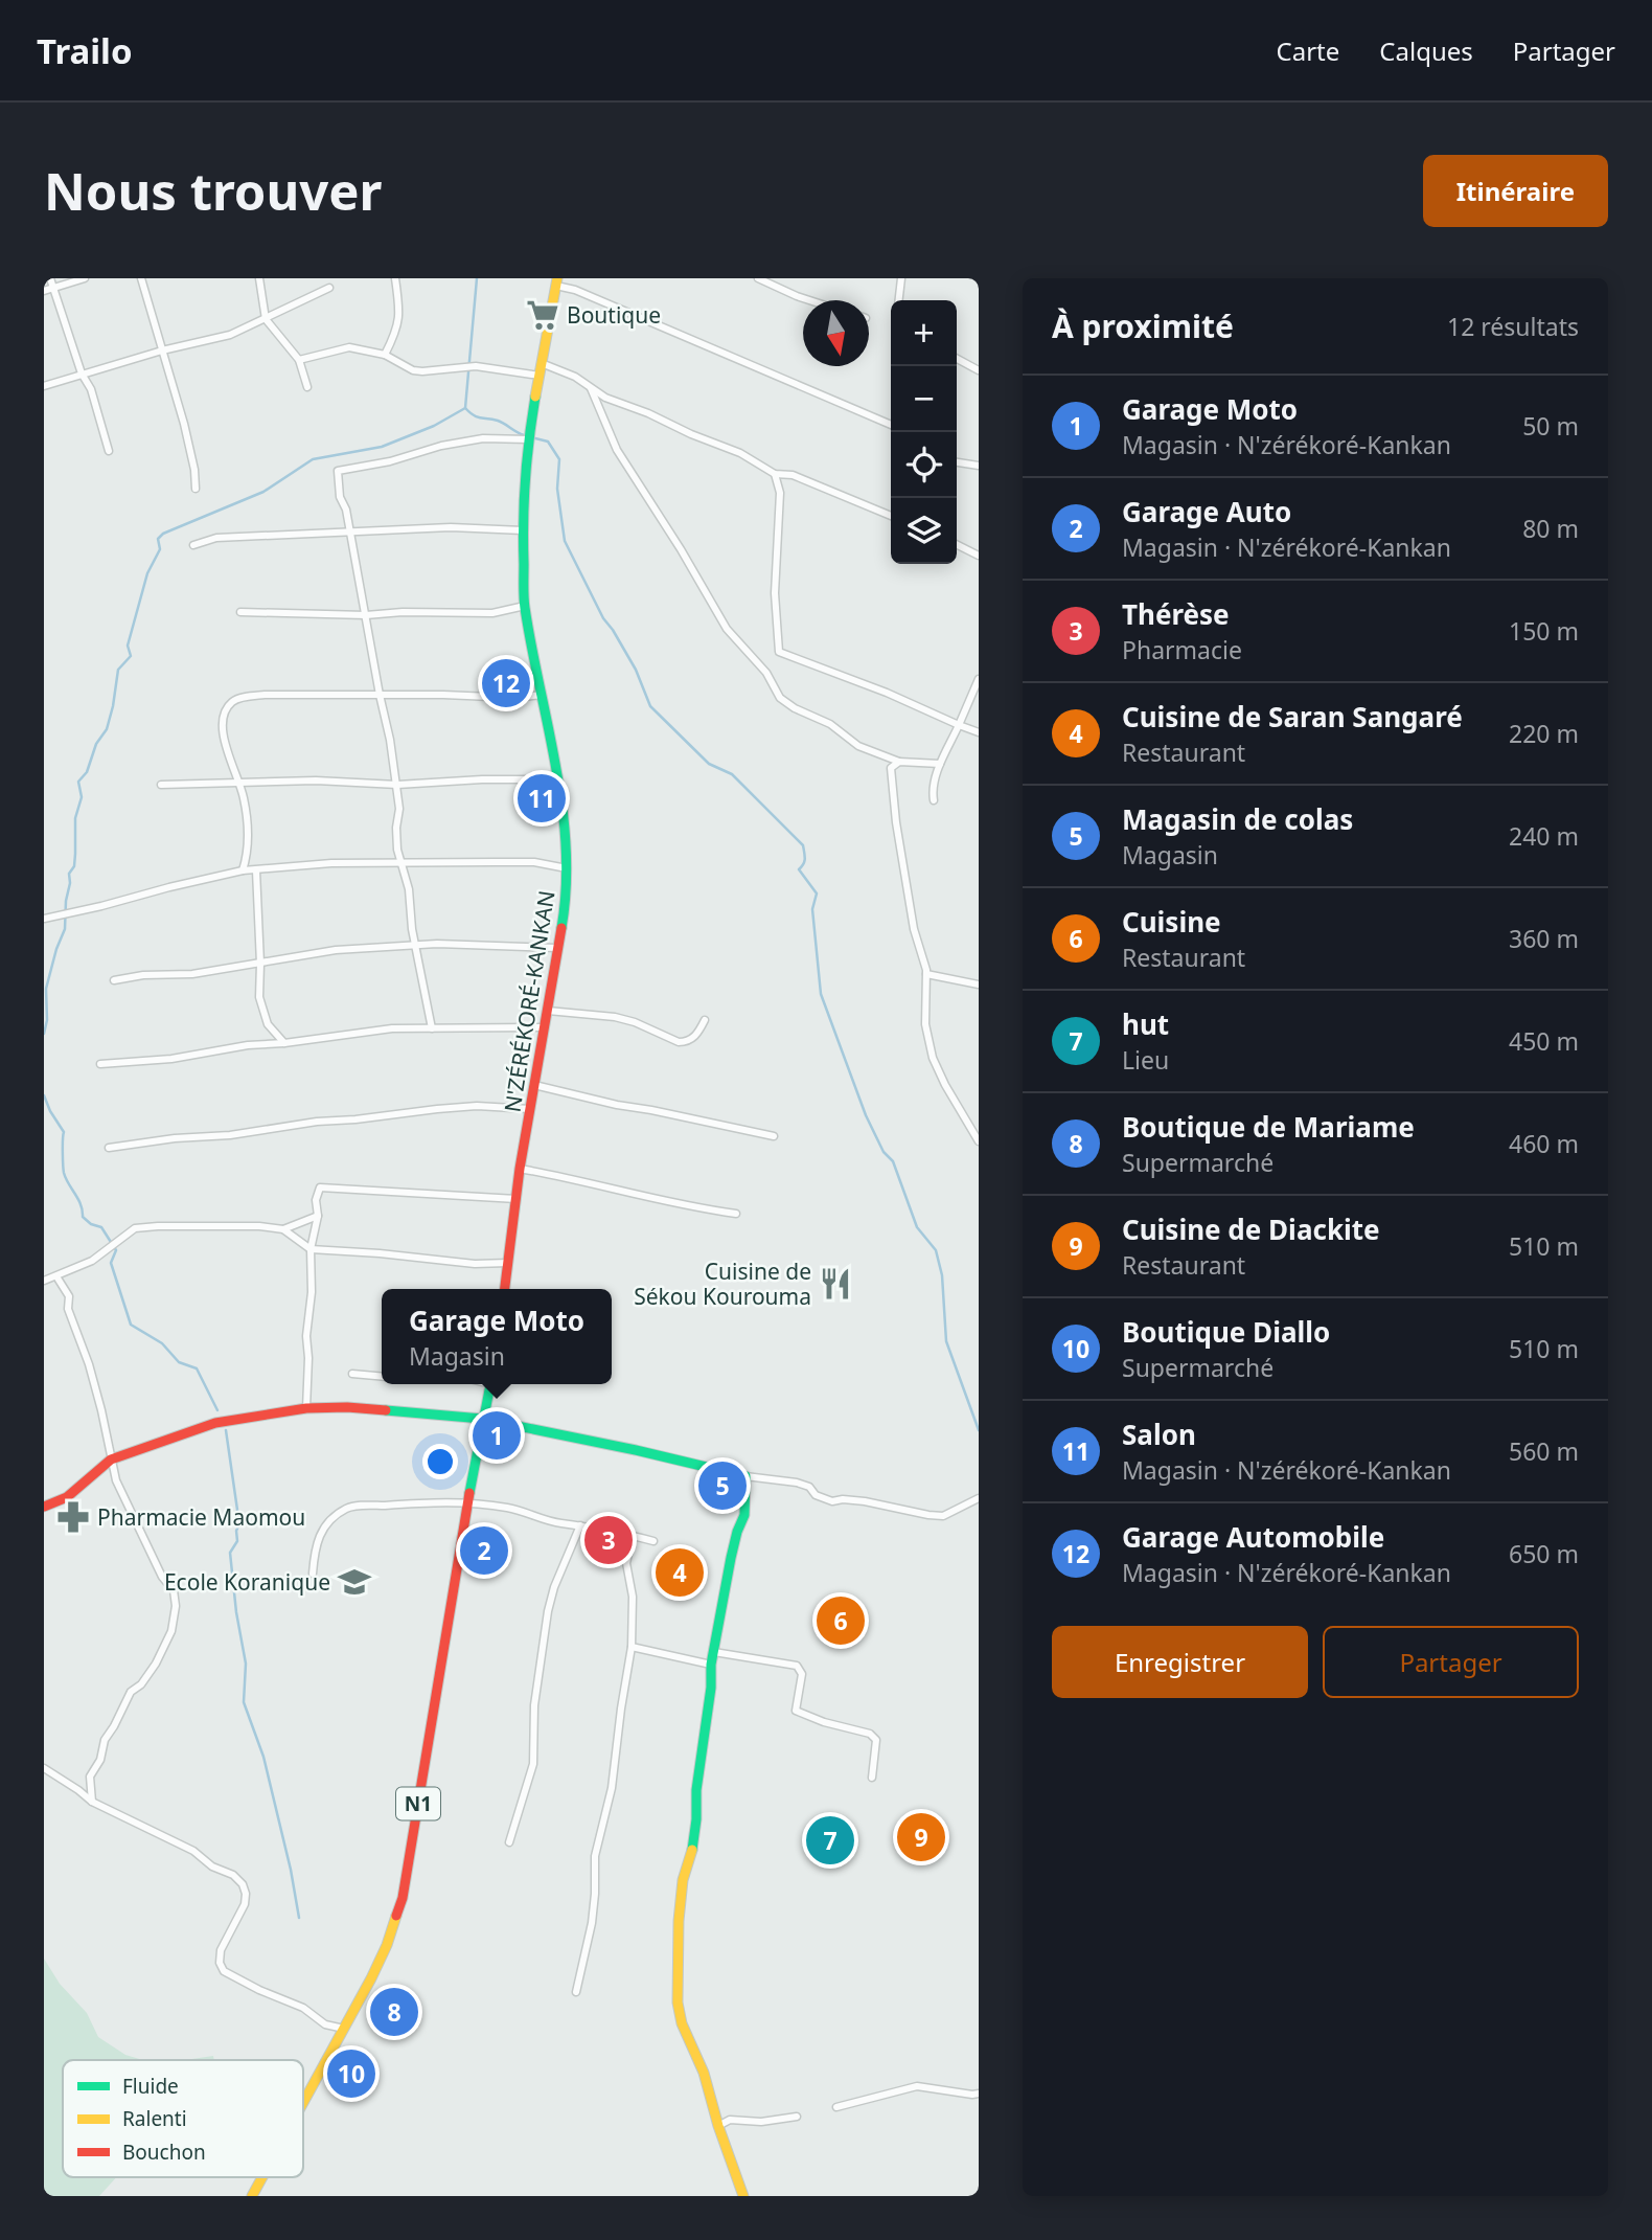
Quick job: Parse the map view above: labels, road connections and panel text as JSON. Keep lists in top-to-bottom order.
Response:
{
  "streets": {
    "main road": ["N'ZÉRÉKORÉ-KANKAN", "N1"]
  },
  "places": {
    "supermarket": ["Boutique"],
    "restaurant": ["Cuisine de Sékou Kourouma"],
    "pharmacy": ["Pharmacie Maomou"],
    "school or university": ["Ecole Koranique"]
  },
  "legend": ["Fluide", "Ralenti", "Bouchon"],
  "north": "bottom",
  "page": {
    "header": "Trailo",
    "nav": ["Carte", "Calques", "Partager"],
    "buttons": [
      "Itinéraire",
      ["Enregistrer", "Partager"]
    ],
    "title": "Nous trouver",
    "heading": ["À proximité", "12 résultats"],
    "map_buttons": ["+", "−"],
    "list": [
      {
        "mark": "1",
        "name": "Garage Moto",
        "note": "Magasin · N'zérékoré-Kankan",
        "value": "50 m"
      },
      {
        "mark": "2",
        "name": "Garage Auto",
        "note": "Magasin · N'zérékoré-Kankan",
        "value": "80 m"
      },
      {
        "mark": "3",
        "name": "Thérèse",
        "note": "Pharmacie",
        "value": "150 m"
      },
      {
        "mark": "4",
        "name": "Cuisine de Saran Sangaré",
        "note": "Restaurant",
        "value": "220 m"
      },
      {
        "mark": "5",
        "name": "Magasin de colas",
        "note": "Magasin",
        "value": "240 m"
      },
      {
        "mark": "6",
        "name": "Cuisine",
        "note": "Restaurant",
        "value": "360 m"
      },
      {
        "mark": "7",
        "name": "hut",
        "note": "Lieu",
        "value": "450 m"
      },
      {
        "mark": "8",
        "name": "Boutique de Mariame",
        "note": "Supermarché",
        "value": "460 m"
      },
      {
        "mark": "9",
        "name": "Cuisine de Diackite",
        "note": "Restaurant",
        "value": "510 m"
      },
      {
        "mark": "10",
        "name": "Boutique Diallo",
        "note": "Supermarché",
        "value": "510 m"
      },
      {
        "mark": "11",
        "name": "Salon",
        "note": "Magasin · N'zérékoré-Kankan",
        "value": "560 m"
      },
      {
        "mark": "12",
        "name": "Garage Automobile",
        "note": "Magasin · N'zérékoré-Kankan",
        "value": "650 m"
      }
    ],
    "pins": [
      "12",
      "11",
      "1",
      "5",
      "3",
      "2",
      "4",
      "6",
      "9",
      "7",
      "8",
      "10"
    ],
    "popup": ["Garage Moto", "Magasin"]
  }
}
